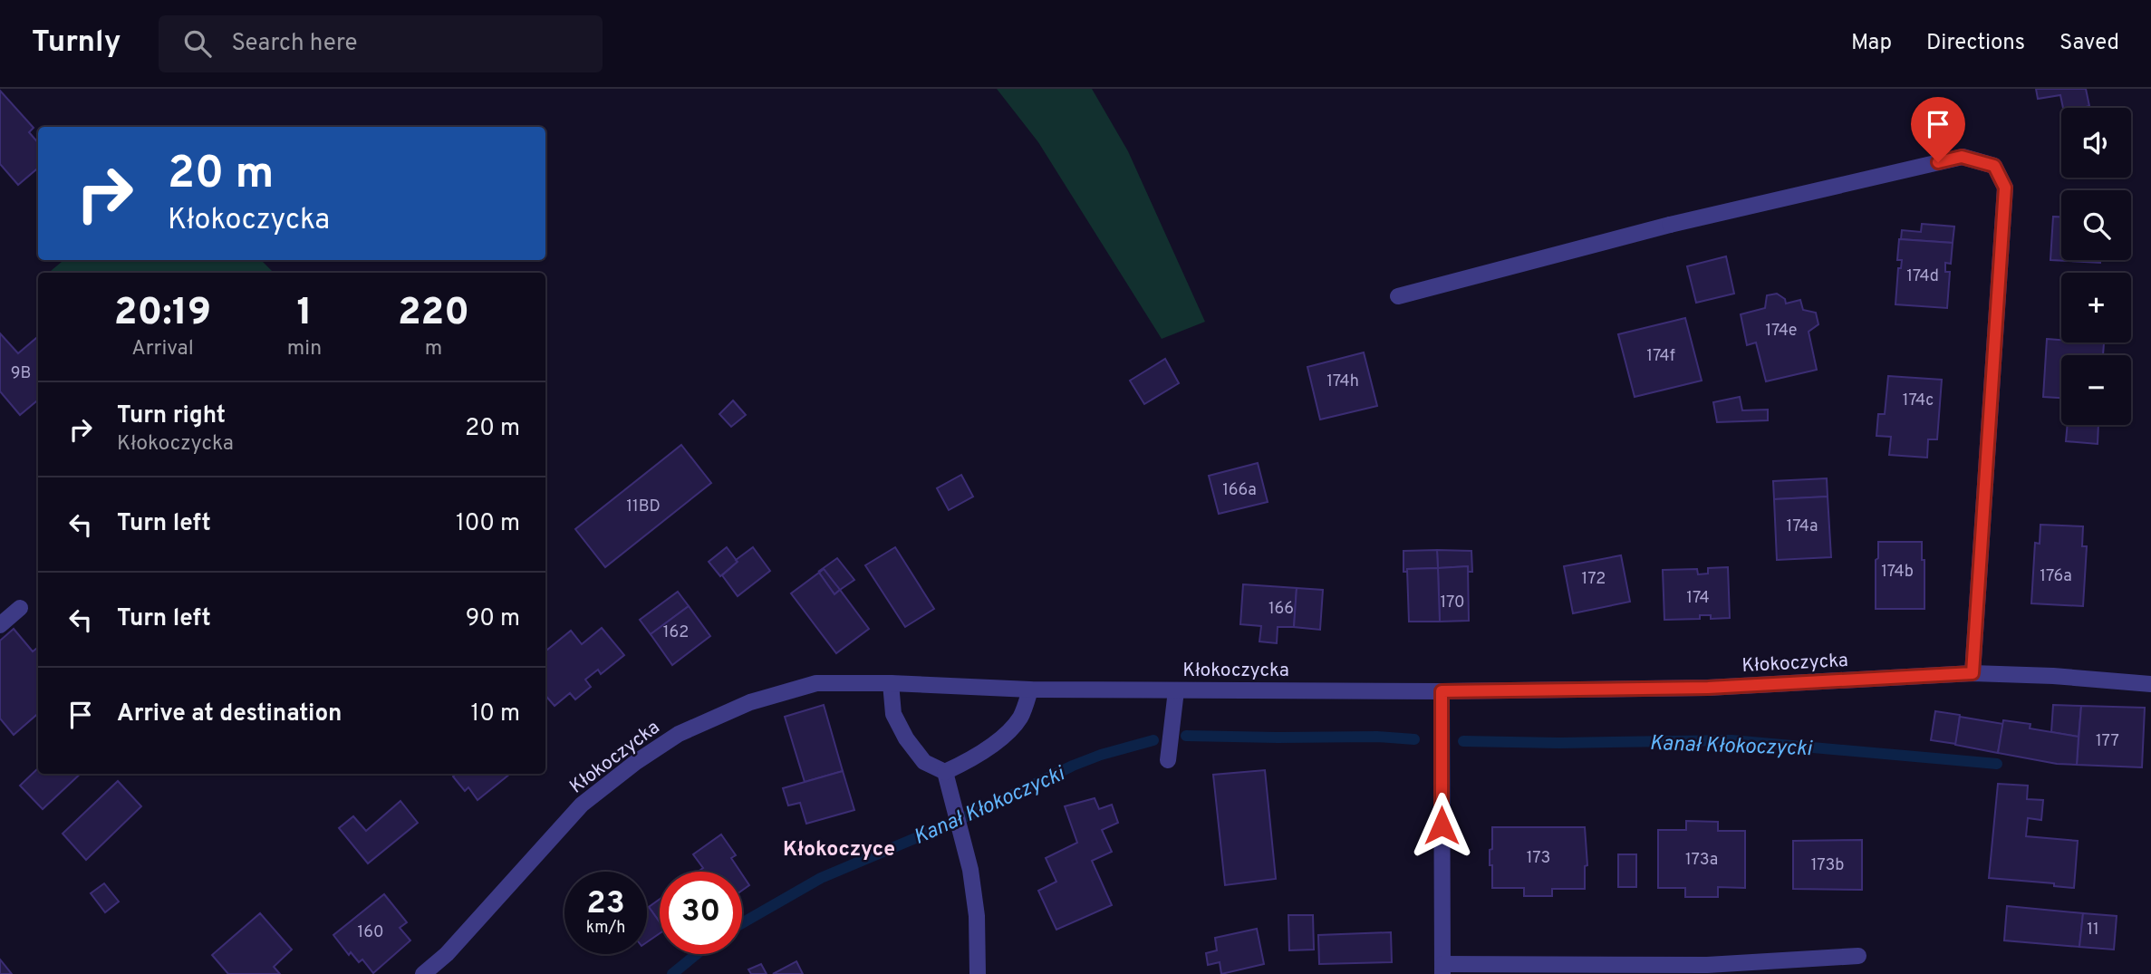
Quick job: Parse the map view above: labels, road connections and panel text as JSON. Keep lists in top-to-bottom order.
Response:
{
  "streets": {
    "street": ["Kłokoczycka"]
  },
  "districts": ["Kłokoczyce"],
  "water": ["Kanał Kłokoczycki"],
  "house_numbers": [
    "174d",
    "174e",
    "174f",
    "9B",
    "174h",
    "174c",
    "166a",
    "11BD",
    "174a",
    "174b",
    "176a",
    "172",
    "174",
    "170",
    "166",
    "162",
    "177",
    "173",
    "173a",
    "173b",
    "11",
    "160"
  ],
  "page": {
    "header": "Turnly",
    "search": "Search here",
    "nav": ["Map", "Directions", "Saved"],
    "map_buttons": ["+", "−"],
    "turn": ["20 m", "Kłokoczycka"],
    "eta": [
      "20:19",
      "Arrival",
      "1",
      "min",
      "220",
      "m"
    ],
    "list": [
      {
        "name": "Turn right",
        "note": "Kłokoczycka",
        "value": "20 m"
      },
      {
        "name": "Turn left",
        "value": "100 m"
      },
      {
        "name": "Turn left",
        "value": "90 m"
      },
      {
        "name": "Arrive at destination",
        "value": "10 m"
      }
    ],
    "speed": "23 km/h",
    "limit": "30"
  }
}
